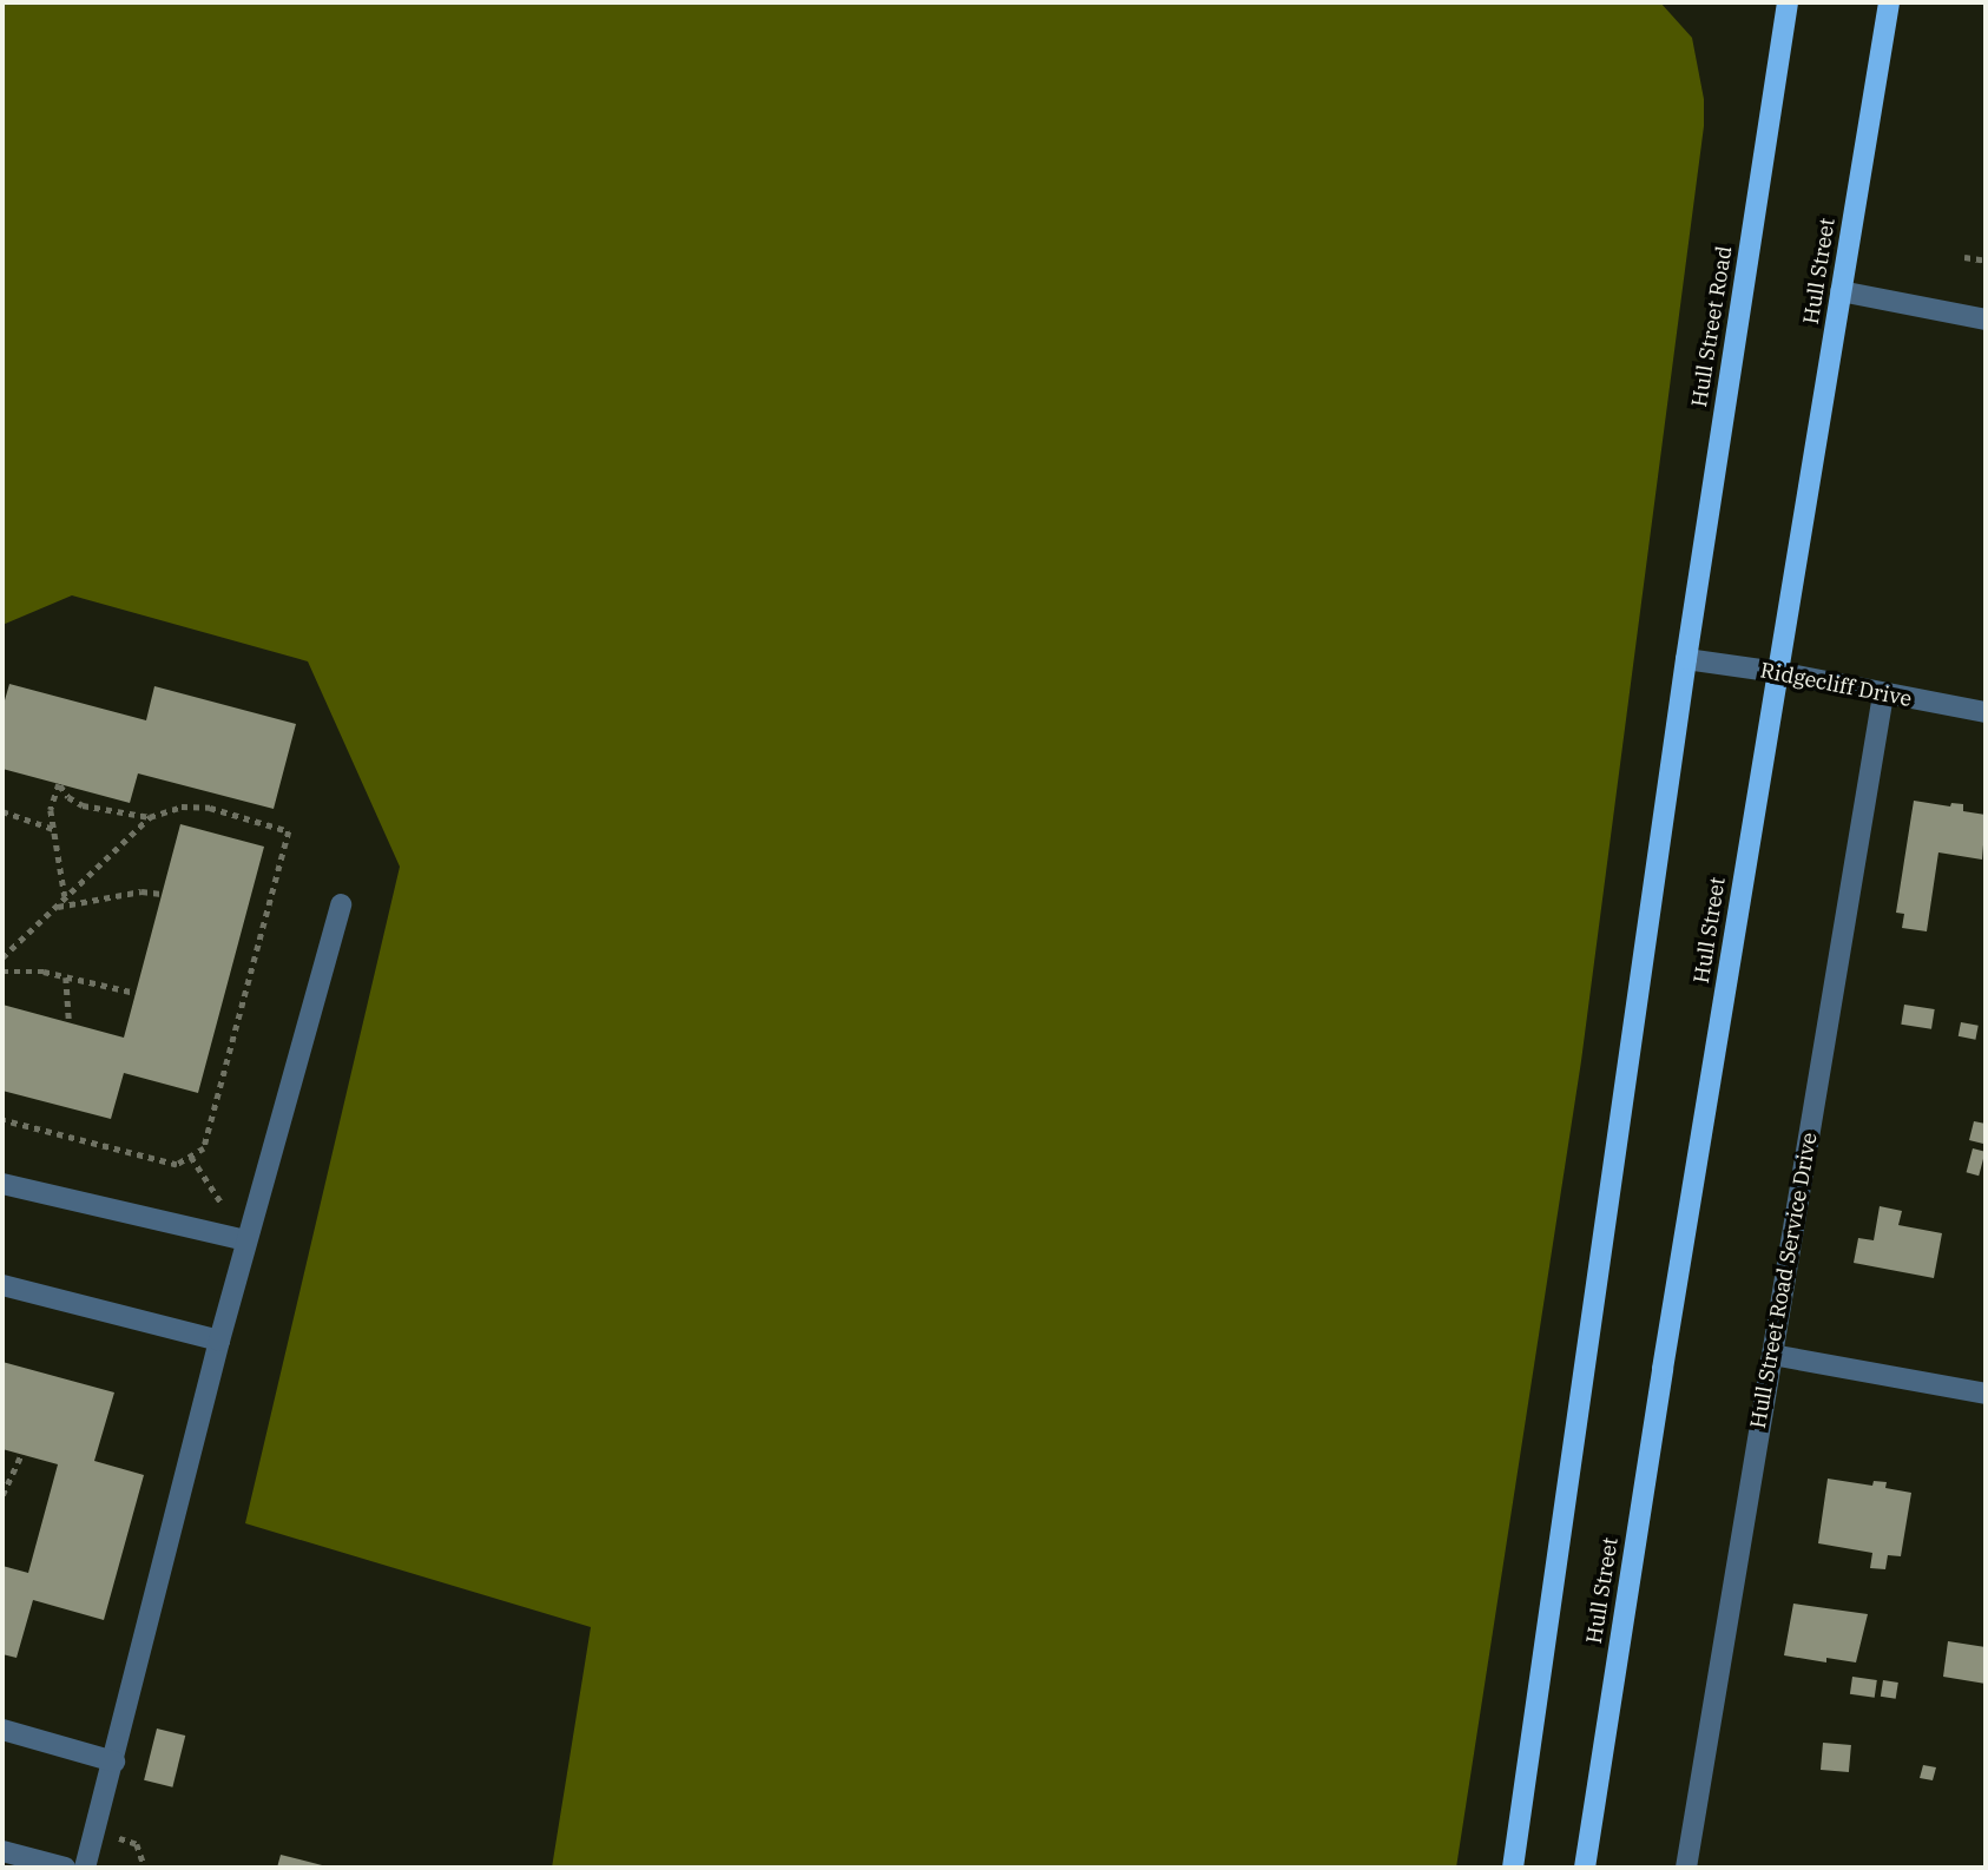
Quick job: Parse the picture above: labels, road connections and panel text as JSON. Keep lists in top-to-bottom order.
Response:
{
  "streets": {
    "main road": ["Hull Street", "Hull Street Road"],
    "street": ["Ridgecliff Drive", "Hull Street Road Service Drive"]
  },
  "crossings": [
    ["Hull Street", "Ridgecliff Drive"],
    ["Hull Street Road", "Ridgecliff Drive"],
    ["Ridgecliff Drive", "Hull Street Road Service Drive"]
  ]
}
